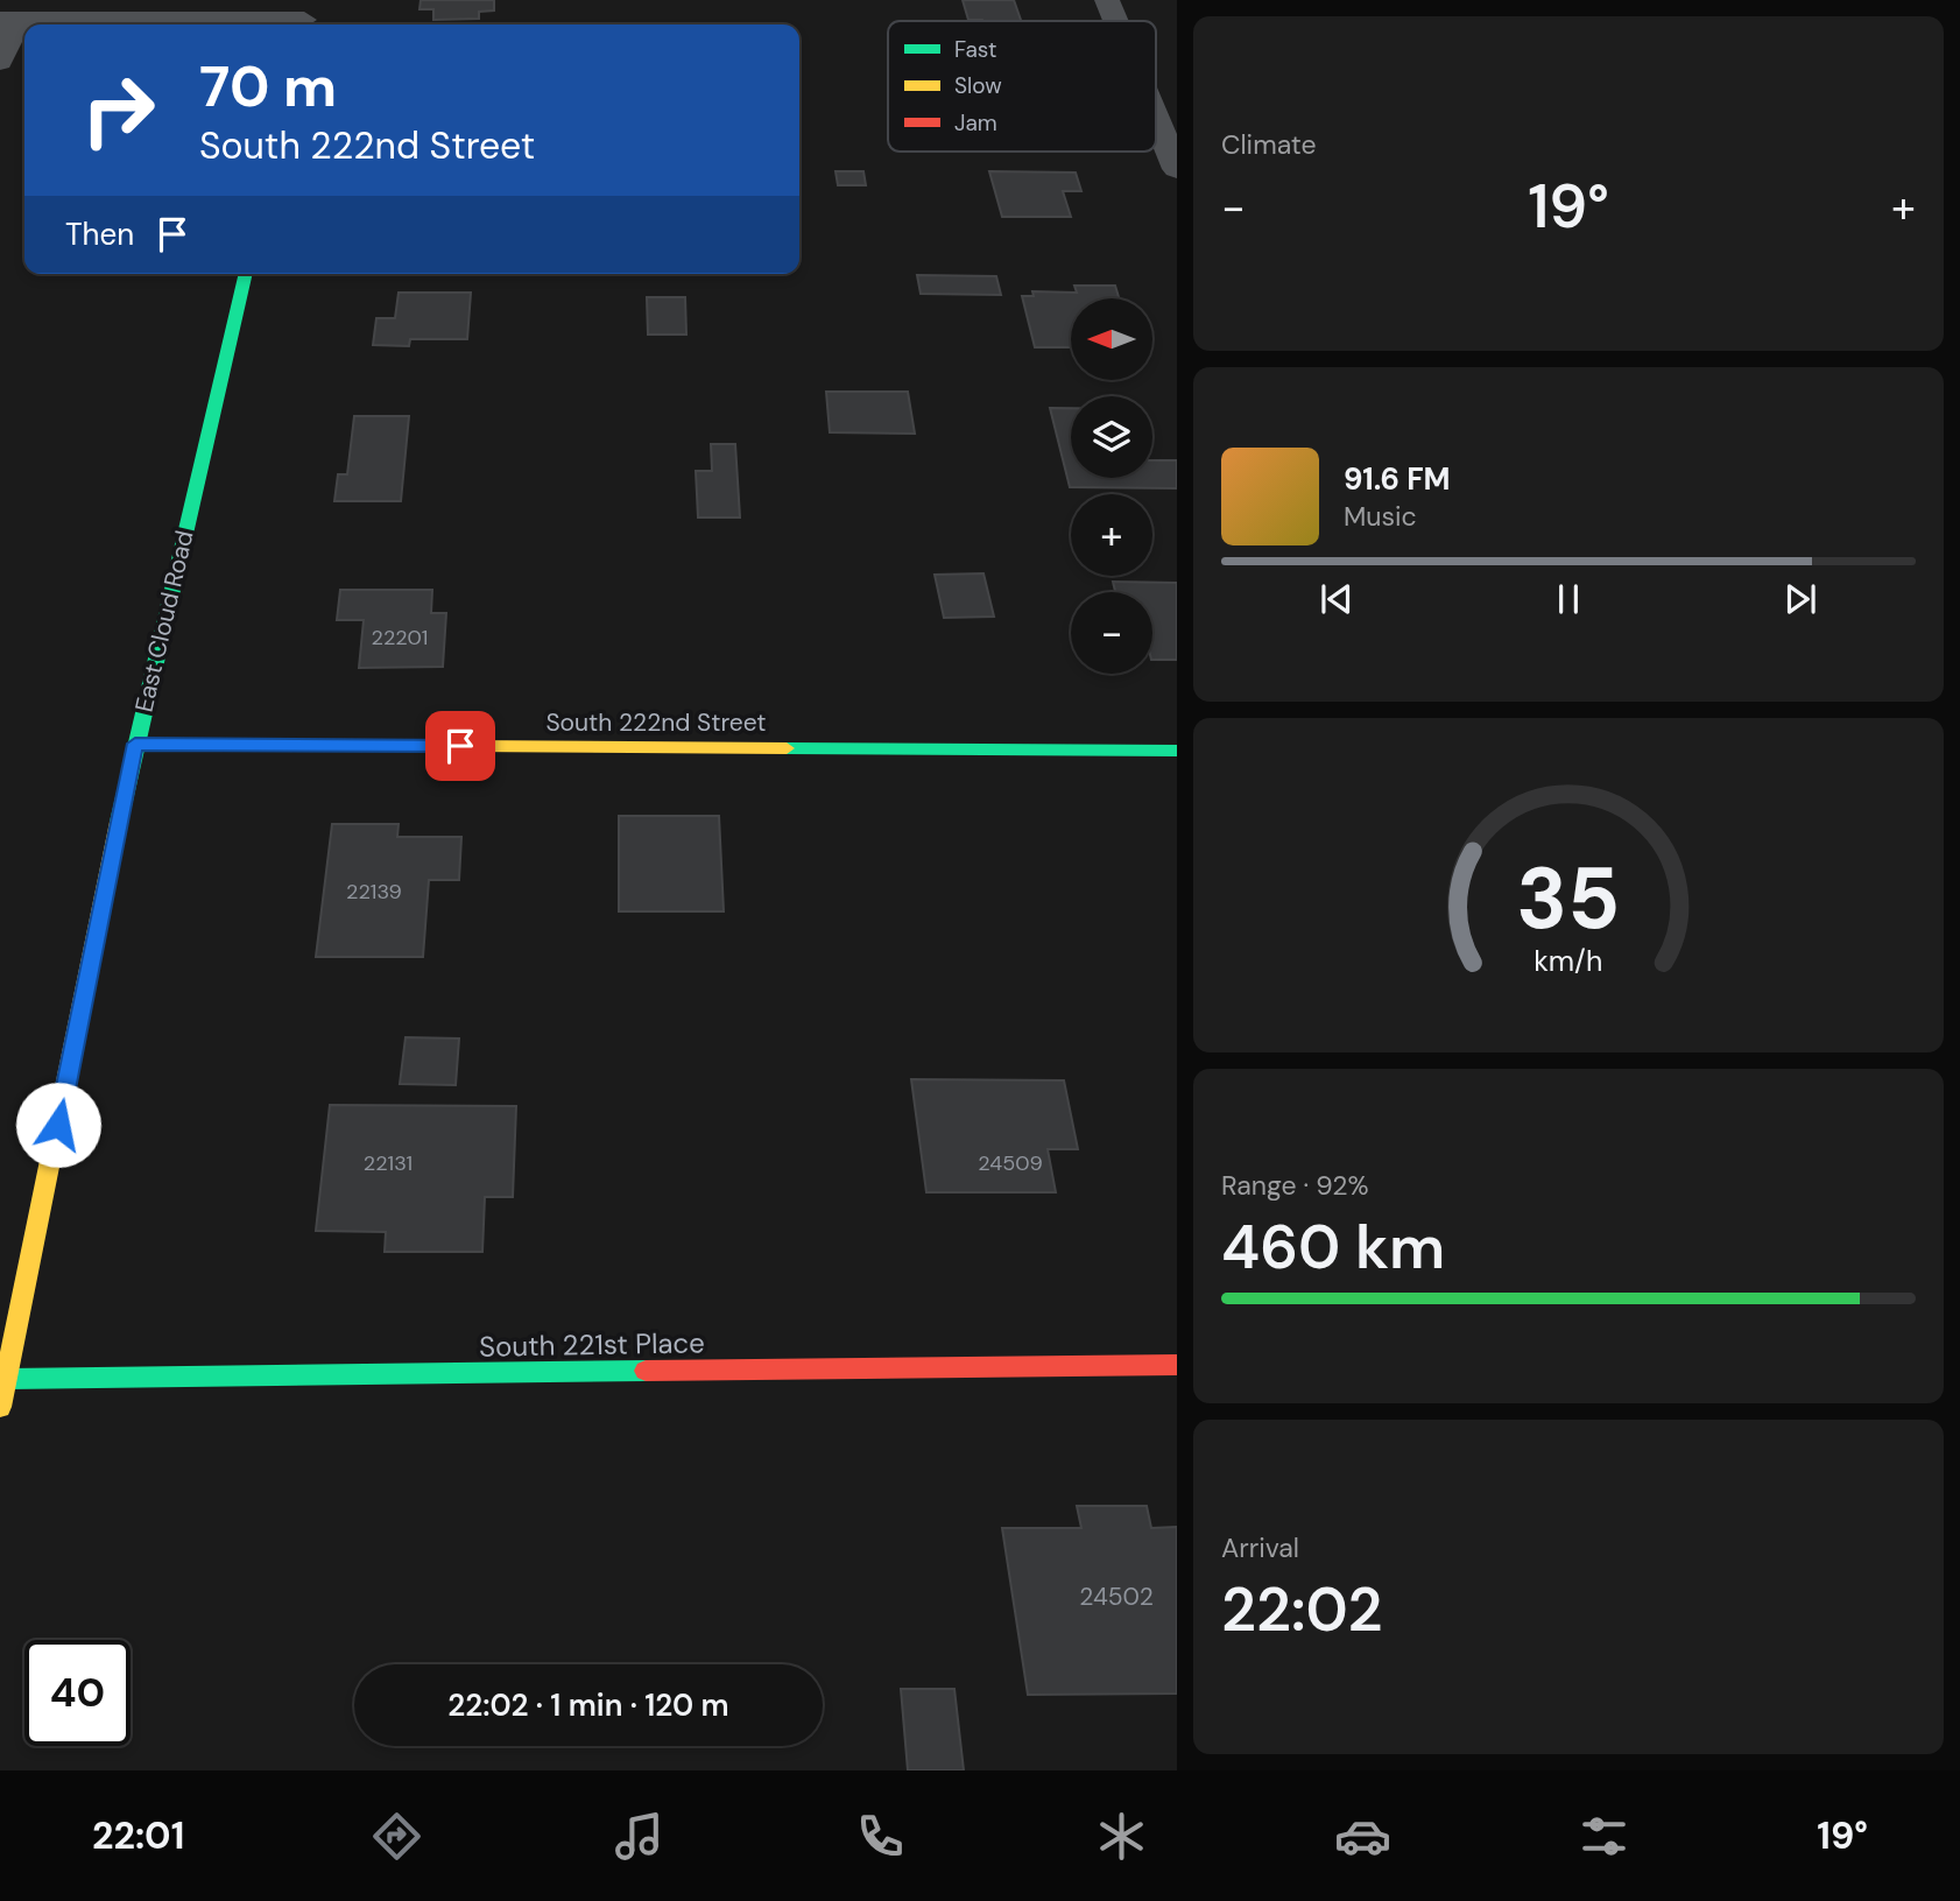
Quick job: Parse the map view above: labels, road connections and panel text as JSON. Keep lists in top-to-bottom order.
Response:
{
  "streets": {
    "street": ["East Cloud Road", "South 222nd Street", "South 221st Place"]
  },
  "crossings": [
    ["East Cloud Road", "South 222nd Street"],
    ["East Cloud Road", "South 221st Place"]
  ],
  "house_numbers": [
    "22201",
    "22139",
    "22131",
    "24509",
    "24502"
  ],
  "legend": ["Fast", "Slow", "Jam"],
  "north": "left",
  "page": {
    "tile": [
      "Climate",
      ["Range · 92%", "460 km"],
      ["Arrival", "22:02"]
    ],
    "turn": ["70 m", "South 222nd Street"],
    "heat": ["−", "19°", "+"],
    "then": "Then",
    "map_buttons": ["+", "−"],
    "song": ["91.6 FM", "Music"],
    "limit": "40",
    "trip": "22:02 · 1 min · 120 m",
    "tabs": ["22:01", "19°"],
    "gauge": ["35", "km/h"]
  }
}
